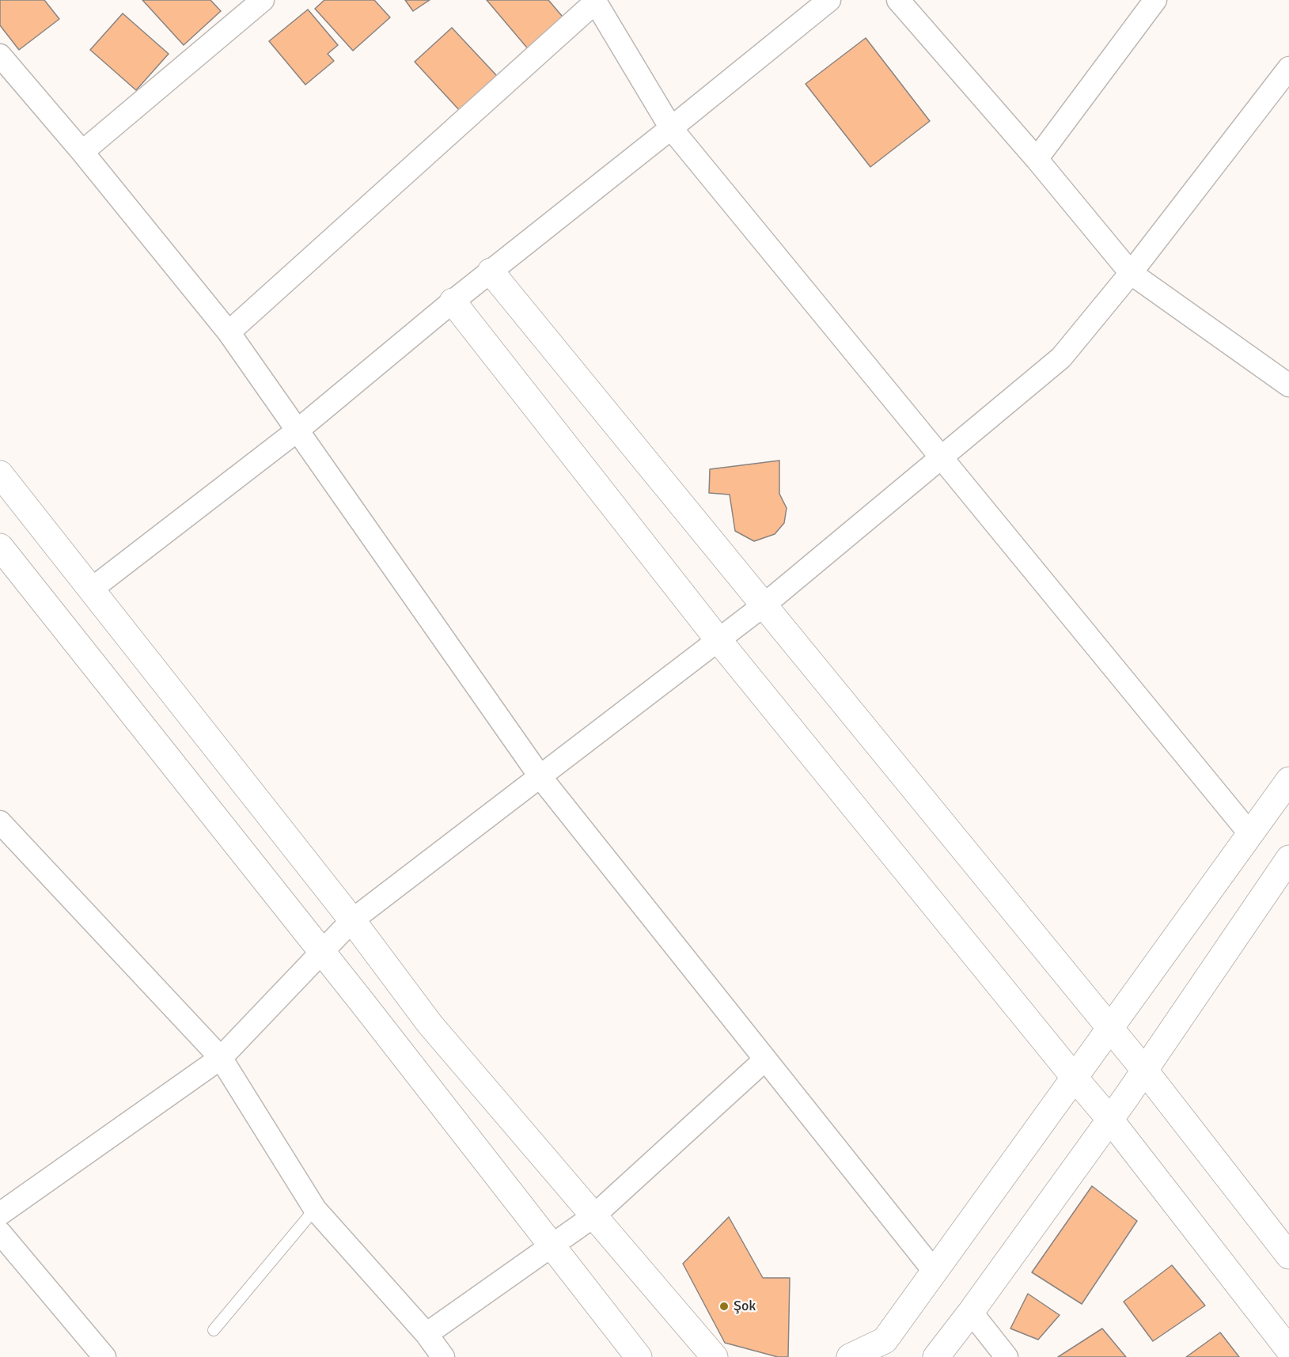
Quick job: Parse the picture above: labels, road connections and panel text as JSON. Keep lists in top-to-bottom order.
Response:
{
  "places": ["Şok"]
}
